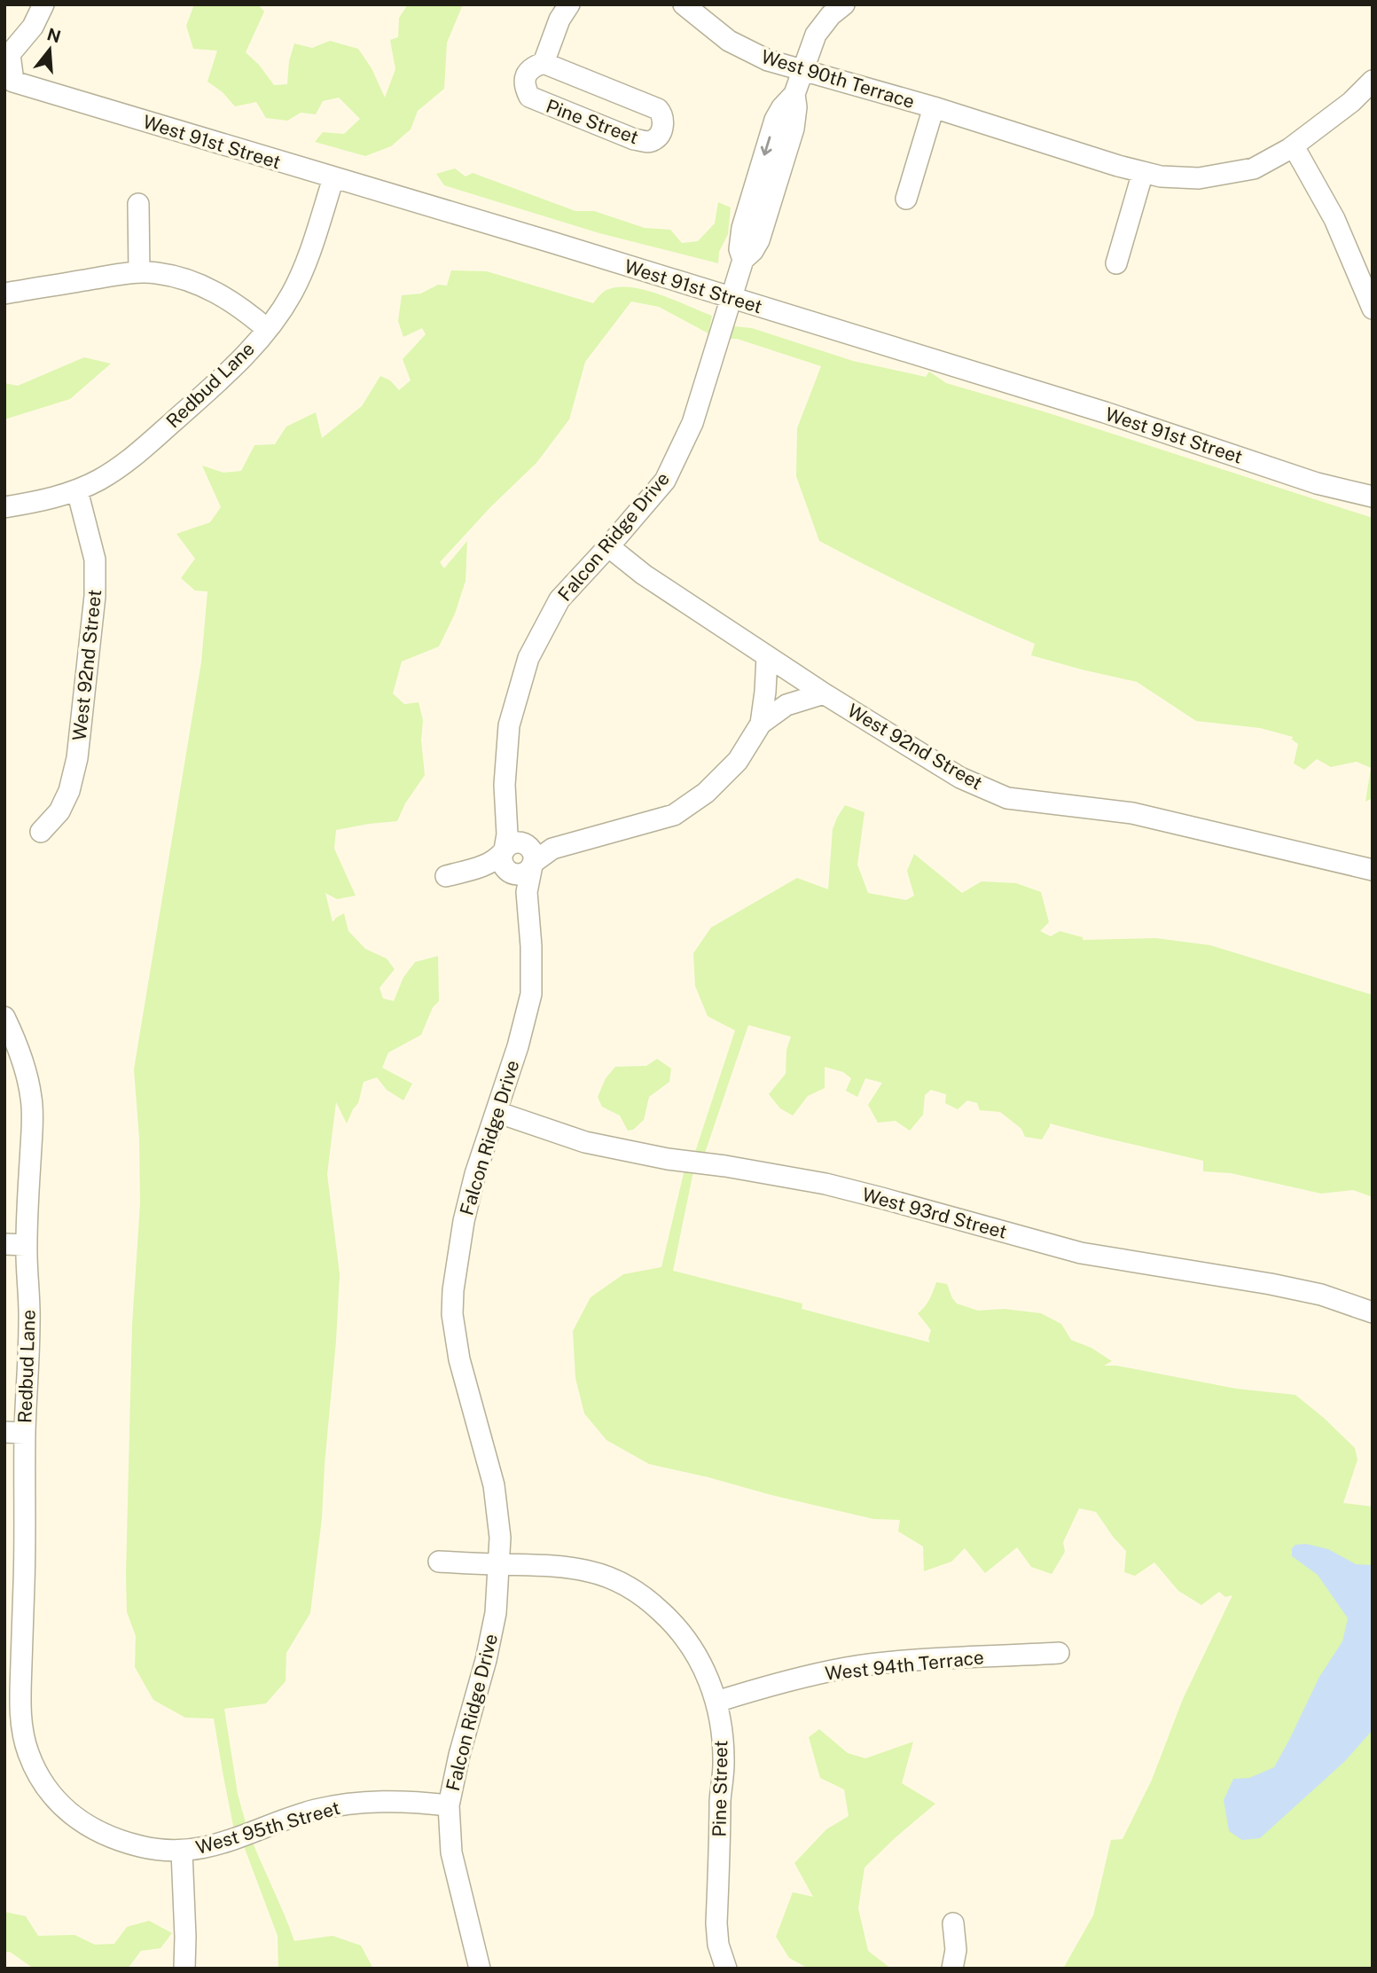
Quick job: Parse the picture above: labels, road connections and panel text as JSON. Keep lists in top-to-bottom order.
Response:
{
  "streets": {
    "street": [
      "West 90th Terrace",
      "Pine Street",
      "West 91st Street",
      "Redbud Lane",
      "Falcon Ridge Drive",
      "West 92nd Street",
      "West 93rd Street",
      "West 94th Terrace",
      "West 95th Street"
    ]
  },
  "crossings": [
    ["West 90th Terrace", "Falcon Ridge Drive"],
    ["Pine Street", "Falcon Ridge Drive"],
    ["Pine Street", "West 94th Terrace"],
    ["West 91st Street", "Redbud Lane"],
    ["West 91st Street", "Falcon Ridge Drive"],
    ["Redbud Lane", "West 92nd Street"],
    ["Redbud Lane", "West 95th Street"],
    ["Falcon Ridge Drive", "West 92nd Street"],
    ["Falcon Ridge Drive", "West 93rd Street"],
    ["Falcon Ridge Drive", "West 95th Street"]
  ],
  "north": "top"
}
